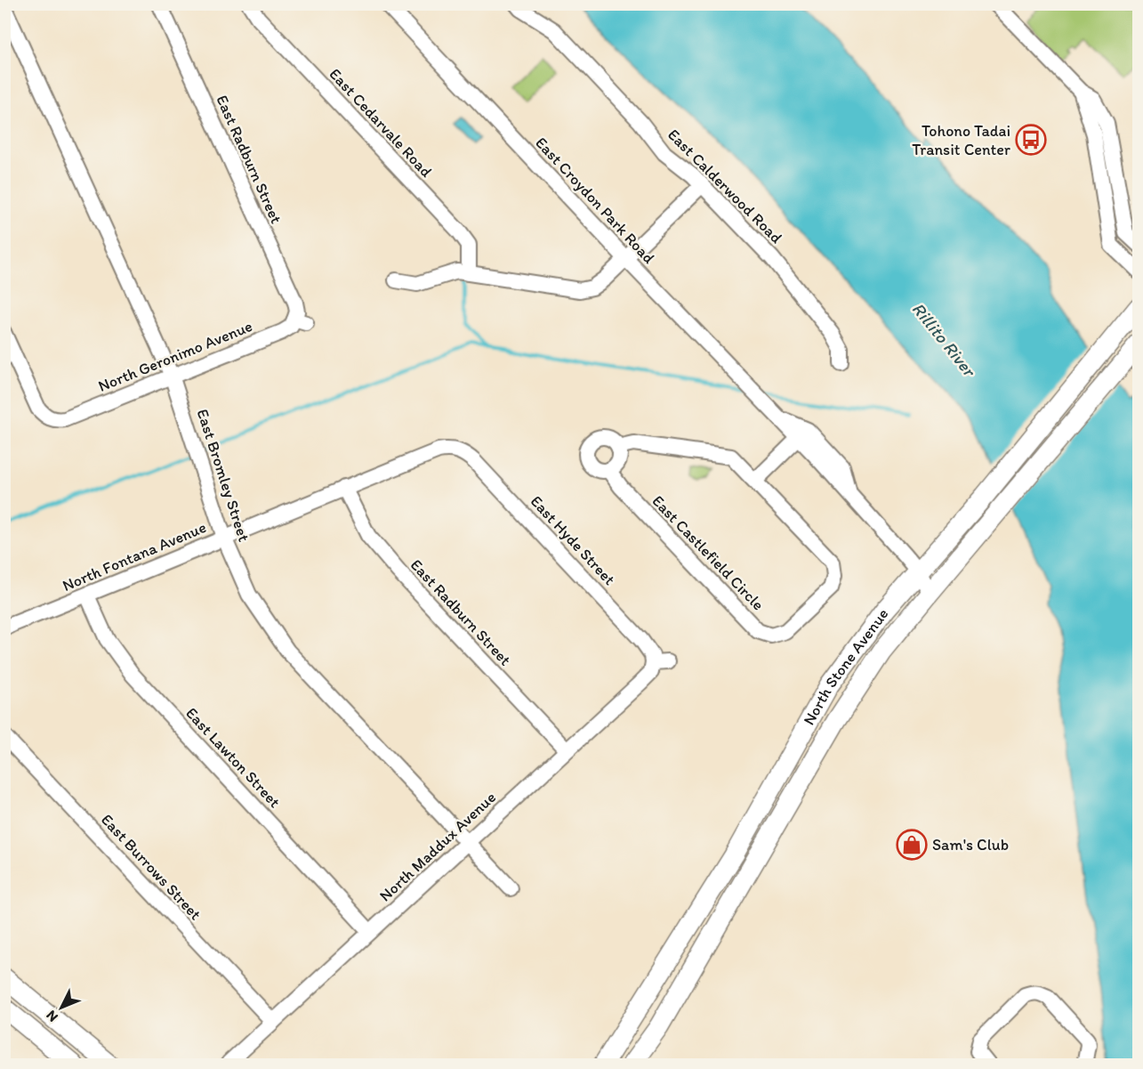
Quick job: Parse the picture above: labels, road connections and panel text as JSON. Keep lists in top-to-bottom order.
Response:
{
  "streets": {
    "main road": ["North Stone Avenue"],
    "street": [
      "East Cedarvale Road",
      "East Radburn Street",
      "East Calderwood Road",
      "East Croydon Park Road",
      "North Geronimo Avenue",
      "East Bromley Street",
      "East Hyde Street",
      "East Castlefield Circle",
      "North Fontana Avenue",
      "East Lawton Street",
      "North Maddux Avenue",
      "East Burrows Street"
    ]
  },
  "crossings": [
    ["East Radburn Street", "North Geronimo Avenue"],
    ["East Radburn Street", "North Fontana Avenue"],
    ["East Radburn Street", "North Maddux Avenue"],
    ["East Croydon Park Road", "North Stone Avenue"],
    ["North Geronimo Avenue", "East Bromley Street"],
    ["East Bromley Street", "North Fontana Avenue"],
    ["East Bromley Street", "North Maddux Avenue"],
    ["East Hyde Street", "North Fontana Avenue"],
    ["East Hyde Street", "North Maddux Avenue"],
    ["North Fontana Avenue", "East Lawton Street"],
    ["East Lawton Street", "North Maddux Avenue"],
    ["North Maddux Avenue", "East Burrows Street"]
  ],
  "water": ["Rillito River"],
  "places": {
    "bus stop": ["Tohono Tadai Transit Center"],
    "shop": ["Sam's Club"]
  },
  "north": "bottom left"
}
